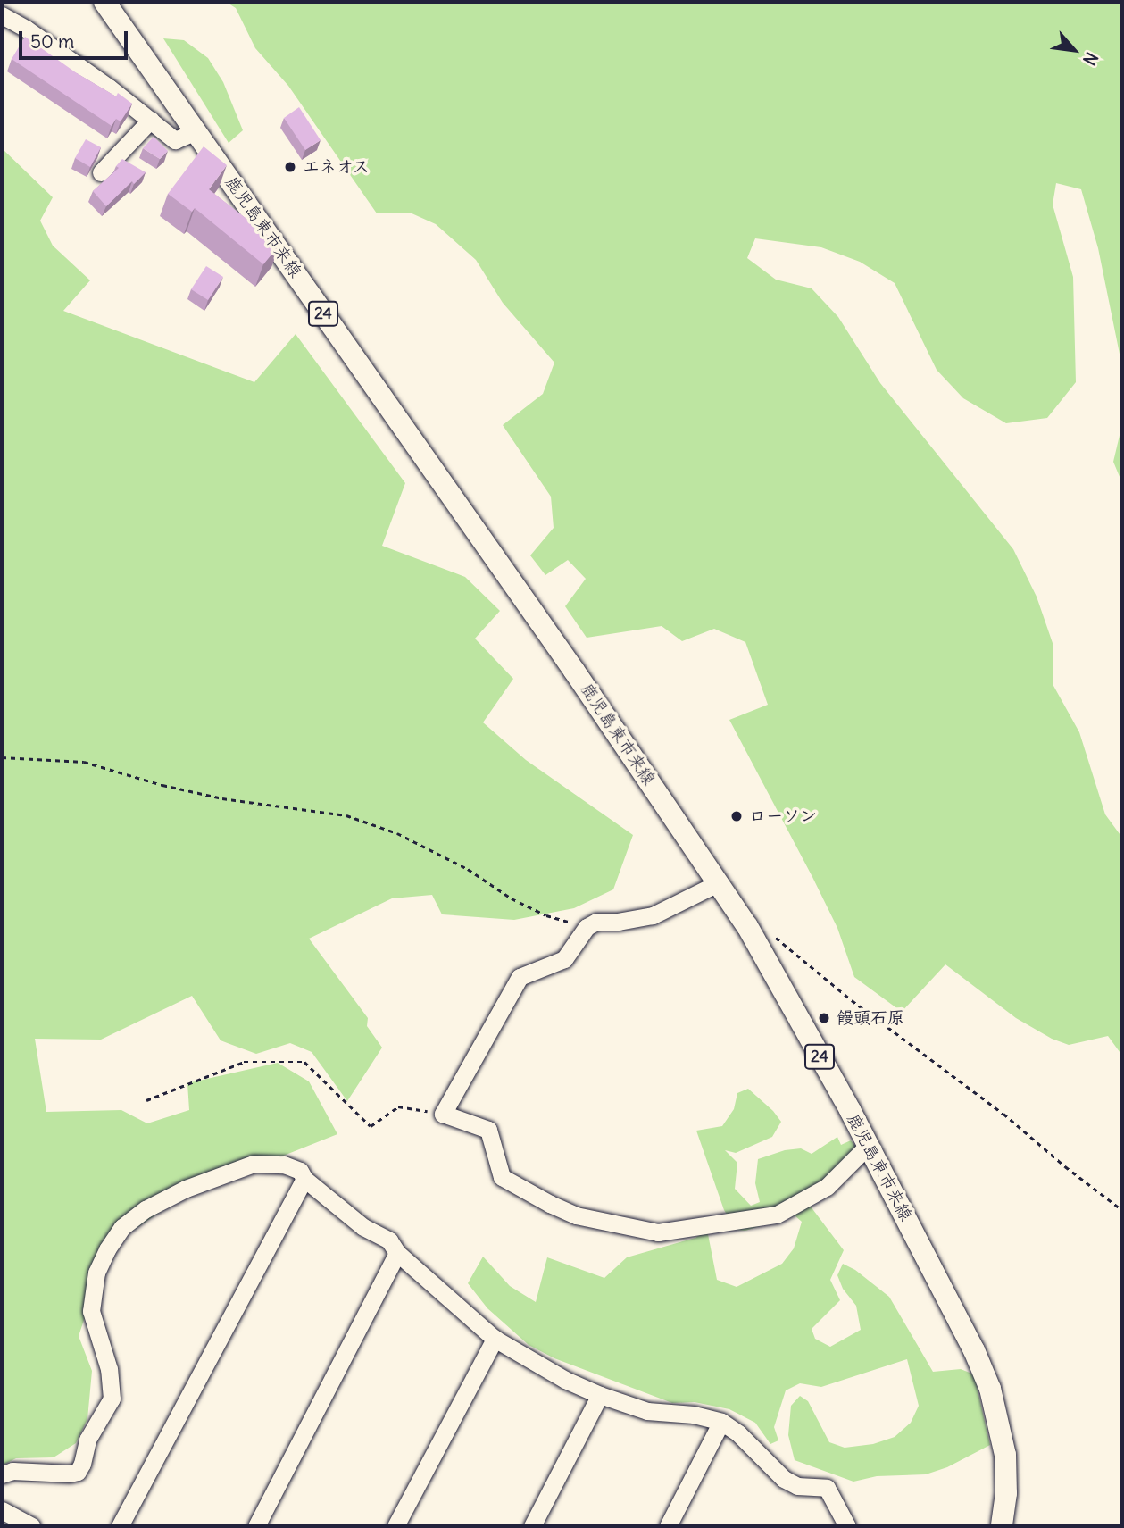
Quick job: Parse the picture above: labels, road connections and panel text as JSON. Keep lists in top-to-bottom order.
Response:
{
  "streets": {
    "main road": ["鹿児島東市来線", "24"]
  },
  "places": ["エネオス", "ローソン", "饅頭石原"],
  "scale_bar": "50 m",
  "north": "bottom right"
}
